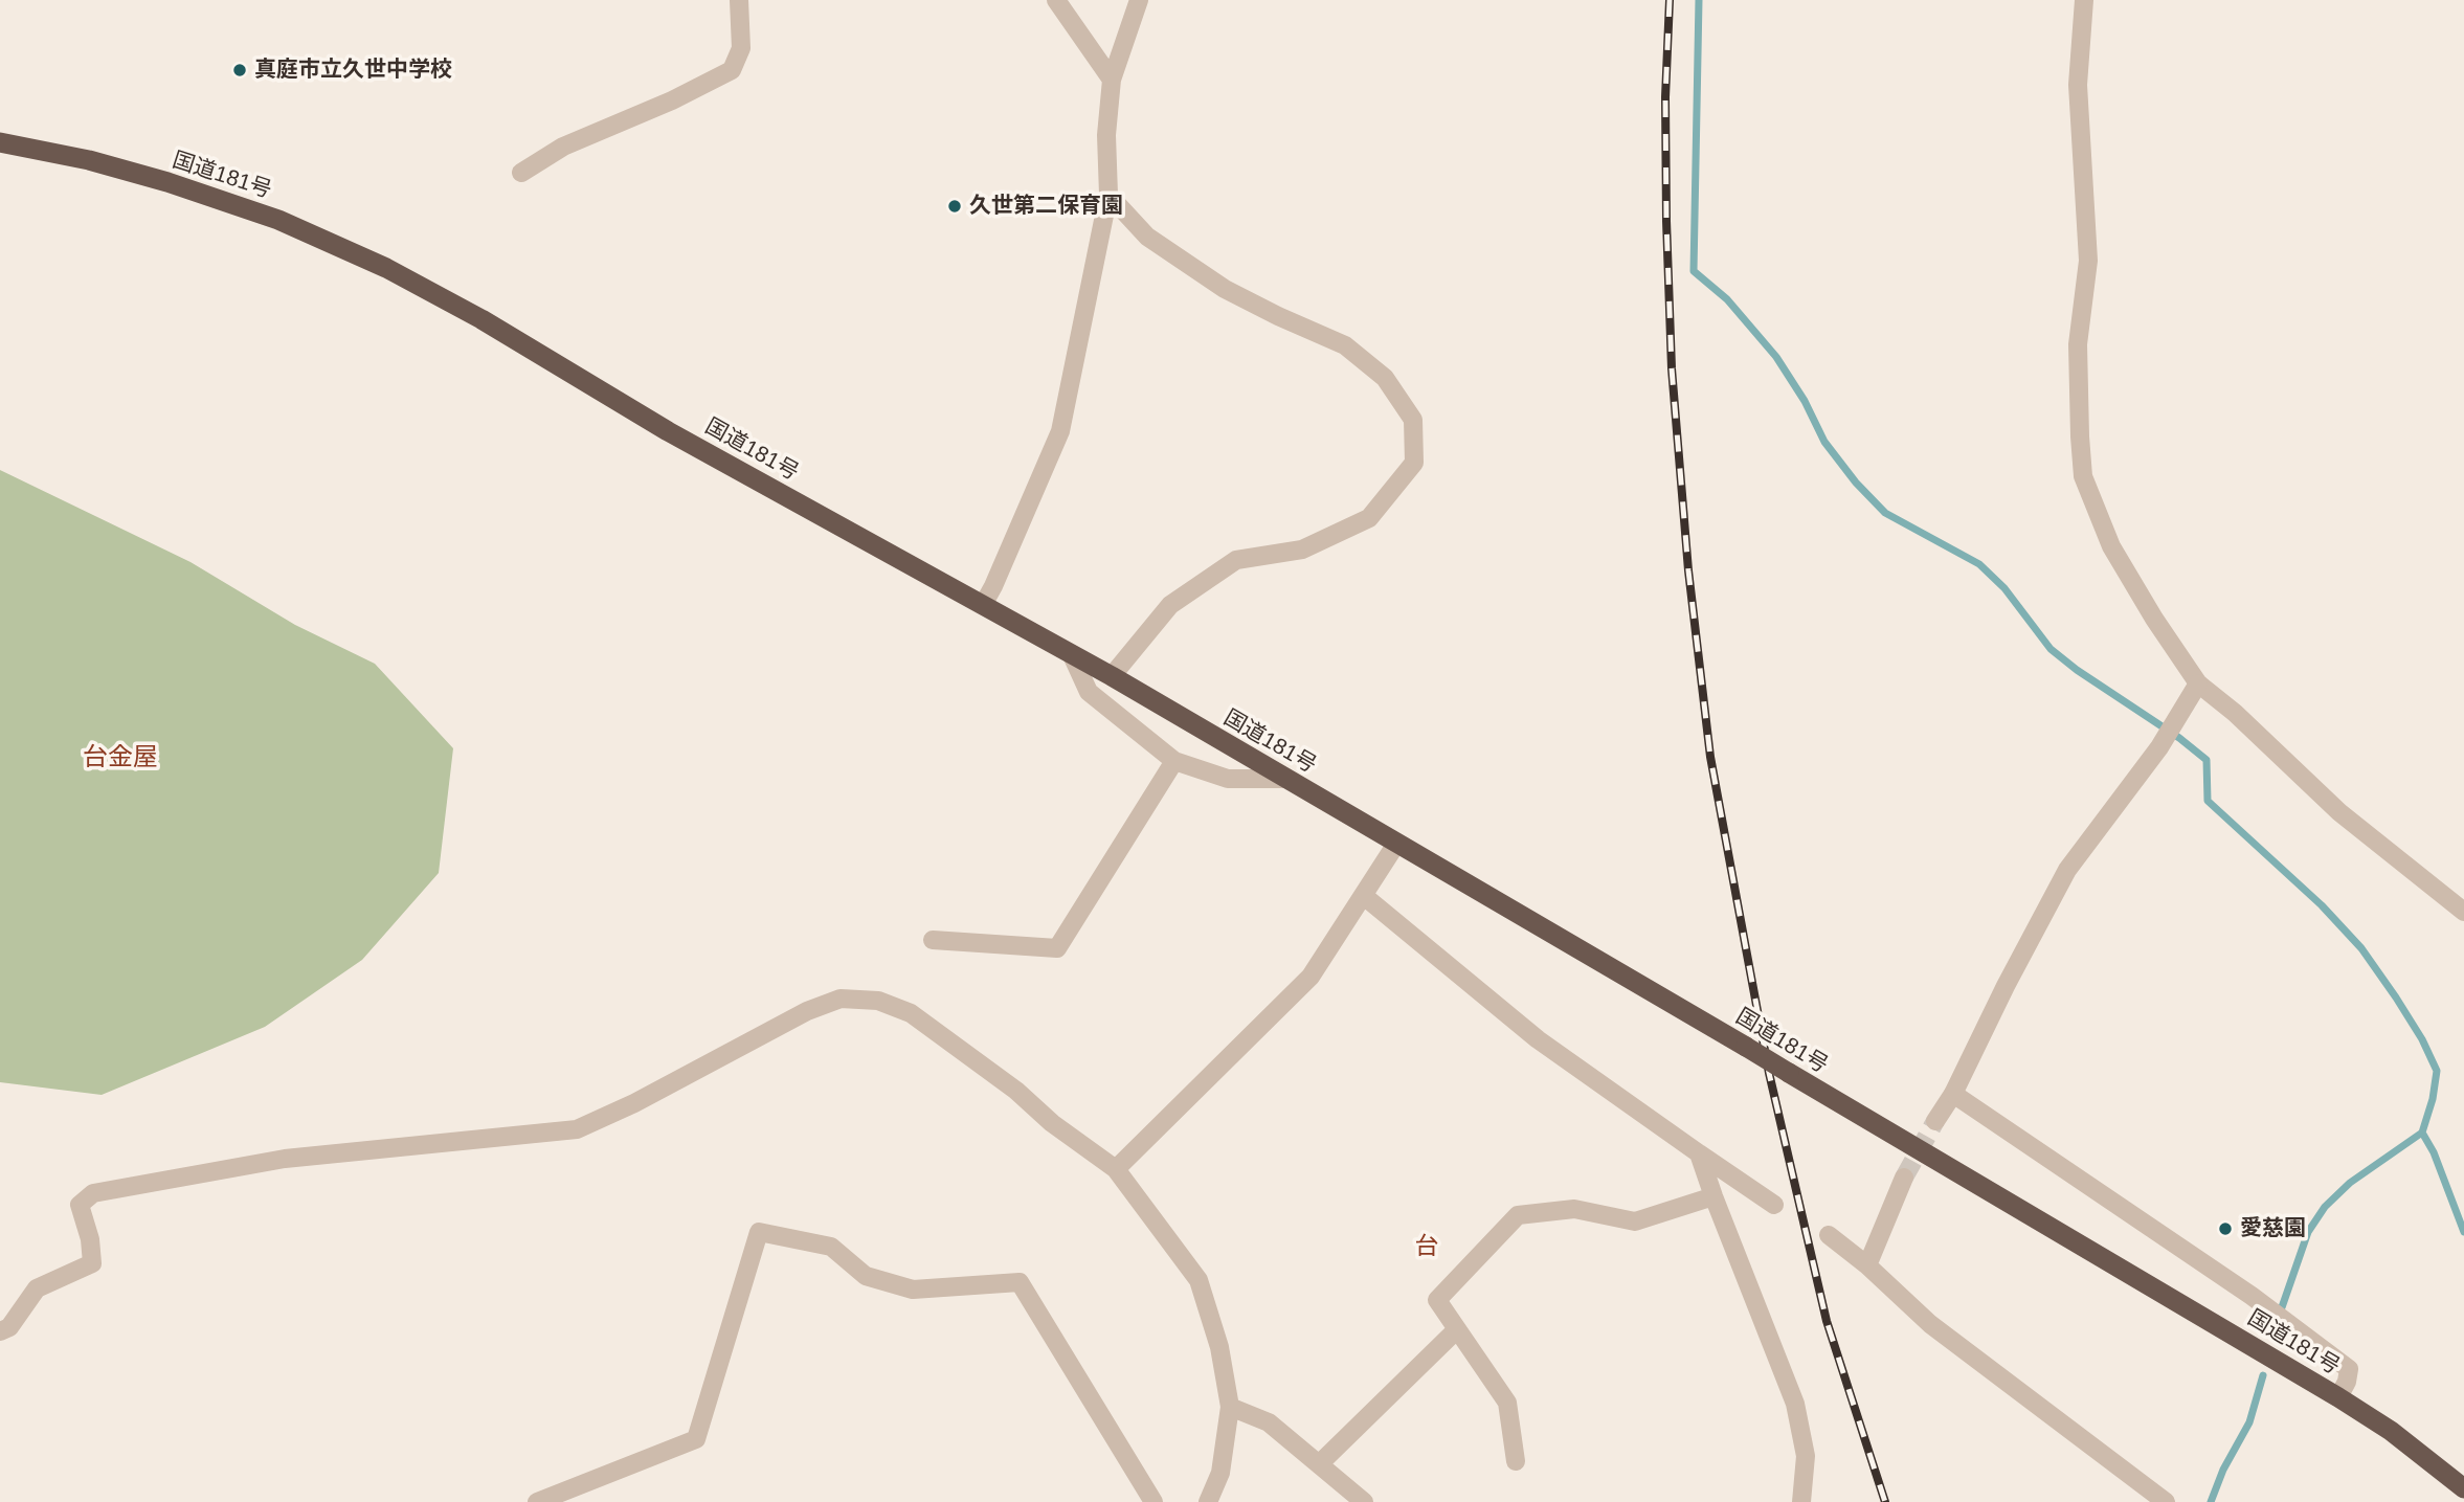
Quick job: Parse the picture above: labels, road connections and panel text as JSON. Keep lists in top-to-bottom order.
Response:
{
  "streets": {
    "highway": ["国道181号"]
  },
  "districts": ["台金屋", "台"],
  "places": ["真庭市立久世中学校", "久世第二保育園", "愛慈園"]
}
